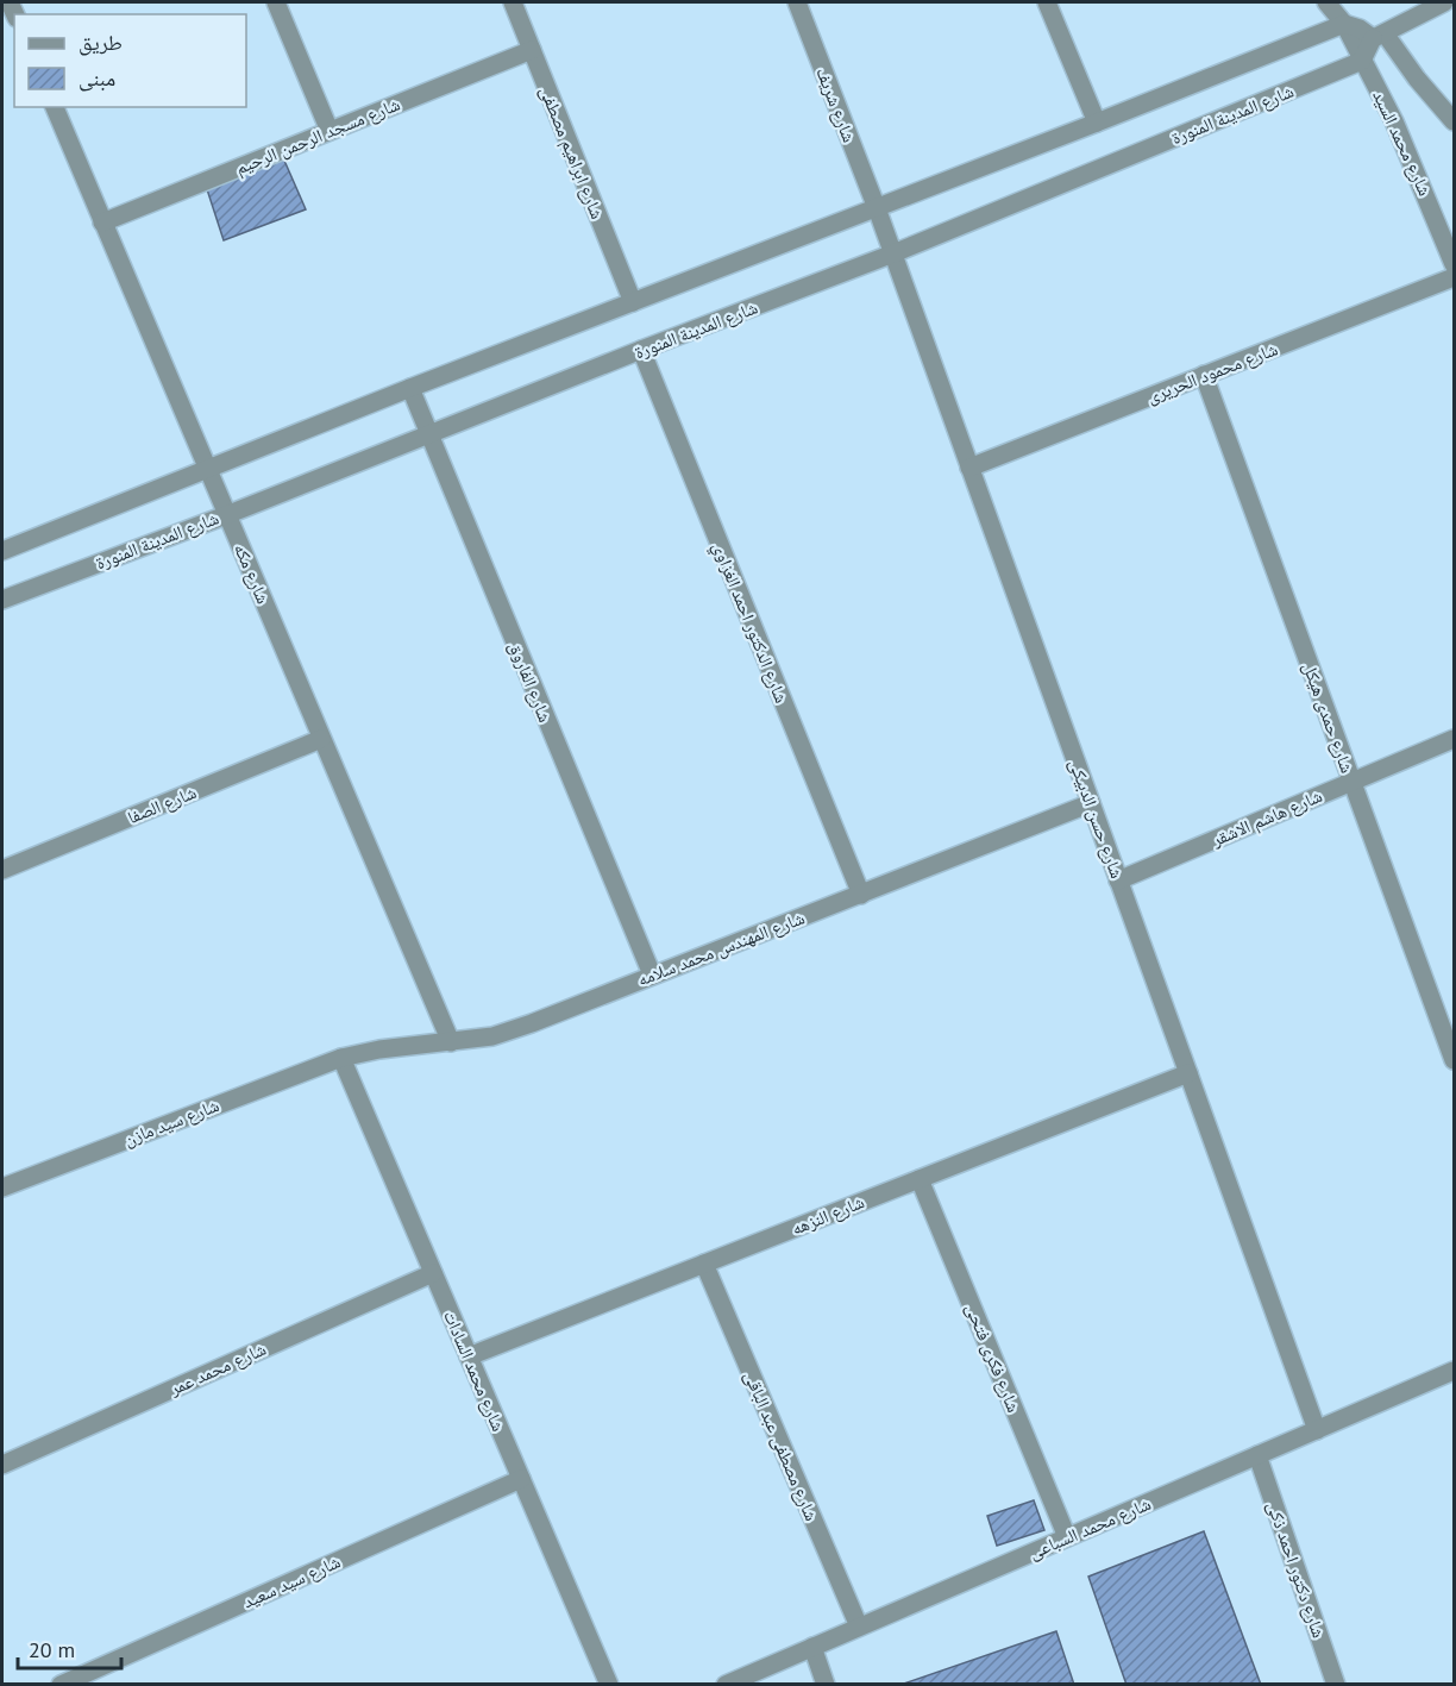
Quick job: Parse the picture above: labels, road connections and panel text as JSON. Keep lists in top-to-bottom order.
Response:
{
  "streets": {
    "street": [
      "شارع شريف",
      "شارع المدينة المنورة",
      "شارع مسجد الرحمن الرحيم",
      "شارع محمد السيد",
      "شارع ابراهيم مصطفى",
      "شارع محمود الحريرى",
      "شارع مكه",
      "شارع الدكتور احمد الغزاوي",
      "شارع الفاروق",
      "شارع حمدى هيكل",
      "شارع الصفا",
      "شارع هاشم الاشقر",
      "شارع حسن الدبيكى",
      "شارع المهندس محمد سلامه",
      "شارع سيد مازن",
      "شارع النزهه",
      "شارع فكرى فتحى",
      "شارع محمد عمر",
      "شارع محمد السادات",
      "شارع مصطفى عبد الباقى",
      "شارع محمد السباعى",
      "شارع دكتور احمد ذكى",
      "شارع سيد سعيد"
    ]
  },
  "crossings": [
    ["شارع شريف", "شارع حسن الدبيكى"],
    ["شارع المدينة المنورة", "شارع محمد السيد"],
    ["شارع المدينة المنورة", "شارع مكه"],
    ["شارع المدينة المنورة", "شارع الدكتور احمد الغزاوي"],
    ["شارع المدينة المنورة", "شارع الفاروق"],
    ["شارع المدينة المنورة", "شارع حسن الدبيكى"],
    ["شارع مسجد الرحمن الرحيم", "شارع ابراهيم مصطفى"],
    ["شارع مسجد الرحمن الرحيم", "شارع مكه"],
    ["شارع محمود الحريرى", "شارع حمدى هيكل"],
    ["شارع محمود الحريرى", "شارع حسن الدبيكى"],
    ["شارع مكه", "شارع الصفا"],
    ["شارع مكه", "شارع المهندس محمد سلامه"],
    ["شارع الدكتور احمد الغزاوي", "شارع المهندس محمد سلامه"],
    ["شارع الفاروق", "شارع المهندس محمد سلامه"],
    ["شارع حمدى هيكل", "شارع هاشم الاشقر"],
    ["شارع هاشم الاشقر", "شارع حسن الدبيكى"],
    ["شارع حسن الدبيكى", "شارع المهندس محمد سلامه"],
    ["شارع حسن الدبيكى", "شارع النزهه"],
    ["شارع حسن الدبيكى", "شارع محمد السباعى"],
    ["شارع المهندس محمد سلامه", "شارع سيد مازن"],
    ["شارع المهندس محمد سلامه", "شارع محمد السادات"],
    ["شارع سيد مازن", "شارع محمد السادات"],
    ["شارع النزهه", "شارع فكرى فتحى"],
    ["شارع النزهه", "شارع محمد السادات"],
    ["شارع النزهه", "شارع مصطفى عبد الباقى"],
    ["شارع فكرى فتحى", "شارع محمد السباعى"],
    ["شارع محمد عمر", "شارع محمد السادات"],
    ["شارع محمد السادات", "شارع سيد سعيد"],
    ["شارع مصطفى عبد الباقى", "شارع محمد السباعى"],
    ["شارع محمد السباعى", "شارع دكتور احمد ذكى"]
  ],
  "legend": ["طريق", "مبنى"],
  "scale_bar": "20 m"
}
